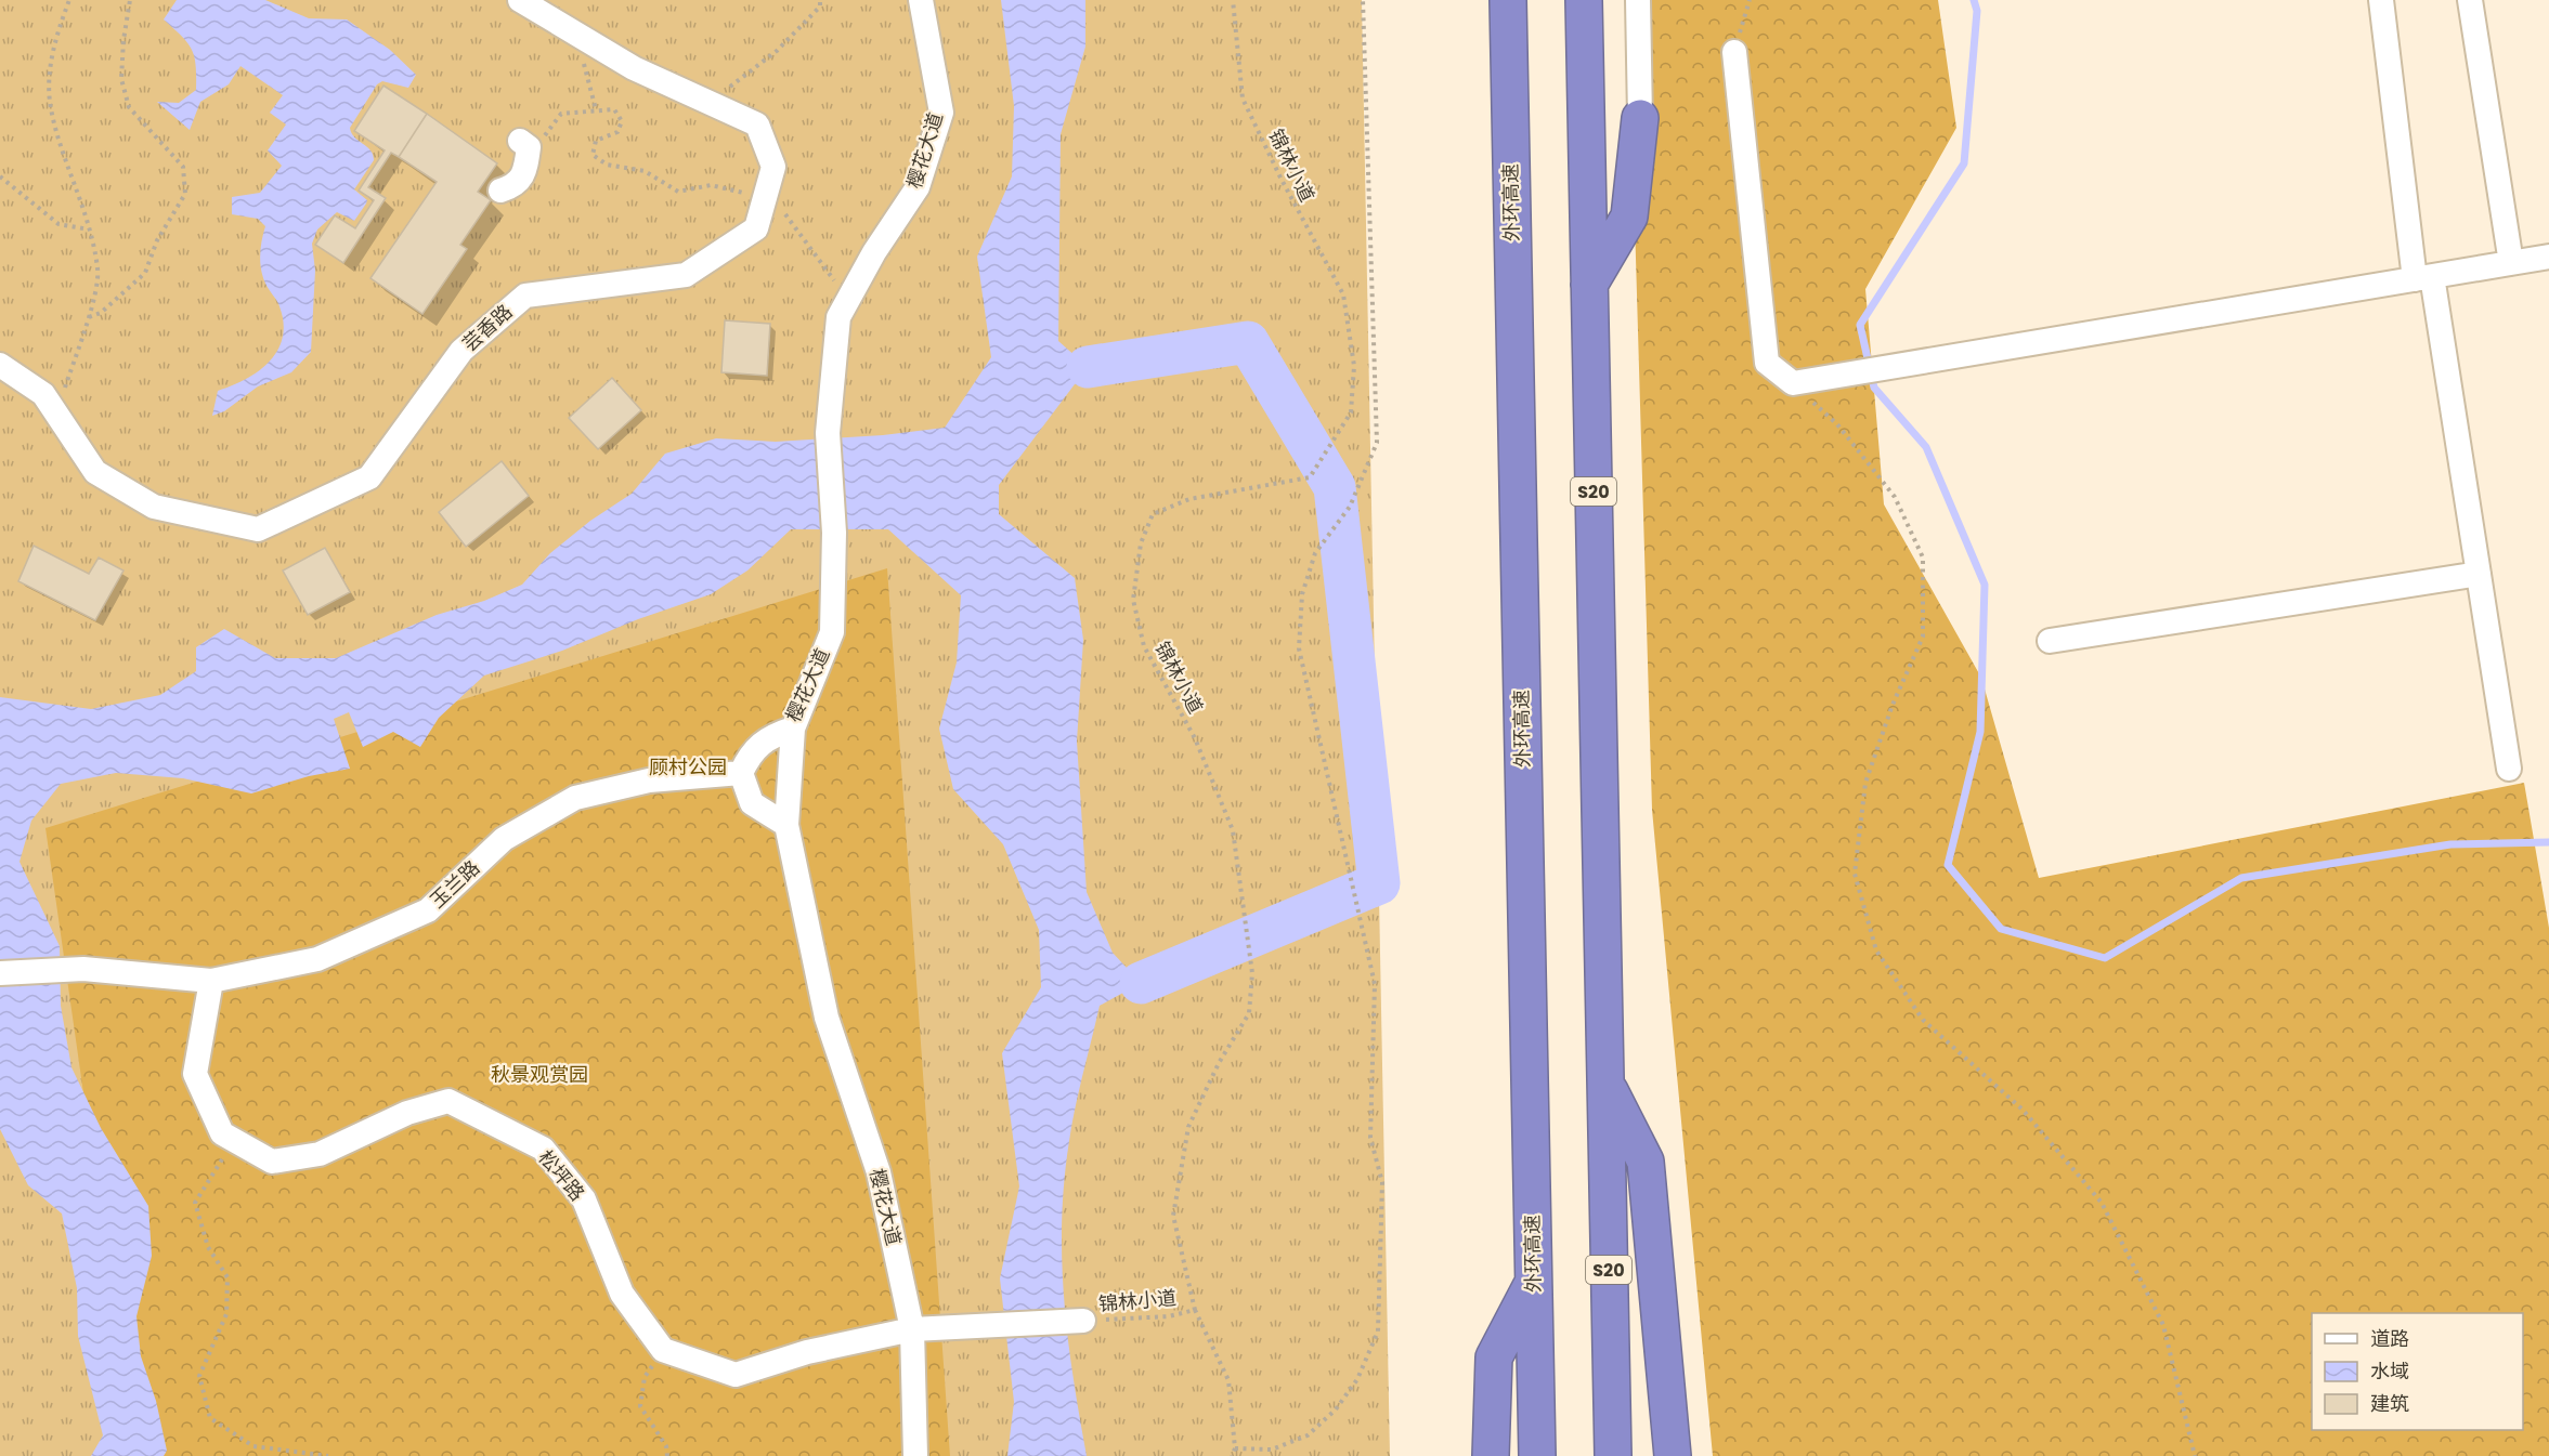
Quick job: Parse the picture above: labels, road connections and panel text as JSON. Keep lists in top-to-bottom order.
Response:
{
  "streets": {
    "highway": ["外环高速", "S20"],
    "street": [
      "樱花大道",
      "芸香路",
      "玉兰路",
      "松坪路"
    ],
    "path": ["锦林小道"]
  },
  "crossings": [
    ["樱花大道", "玉兰路"],
    ["玉兰路", "松坪路"]
  ],
  "parks": ["顾村公园", "秋景观赏园"],
  "legend": ["道路", "水域", "建筑"]
}
